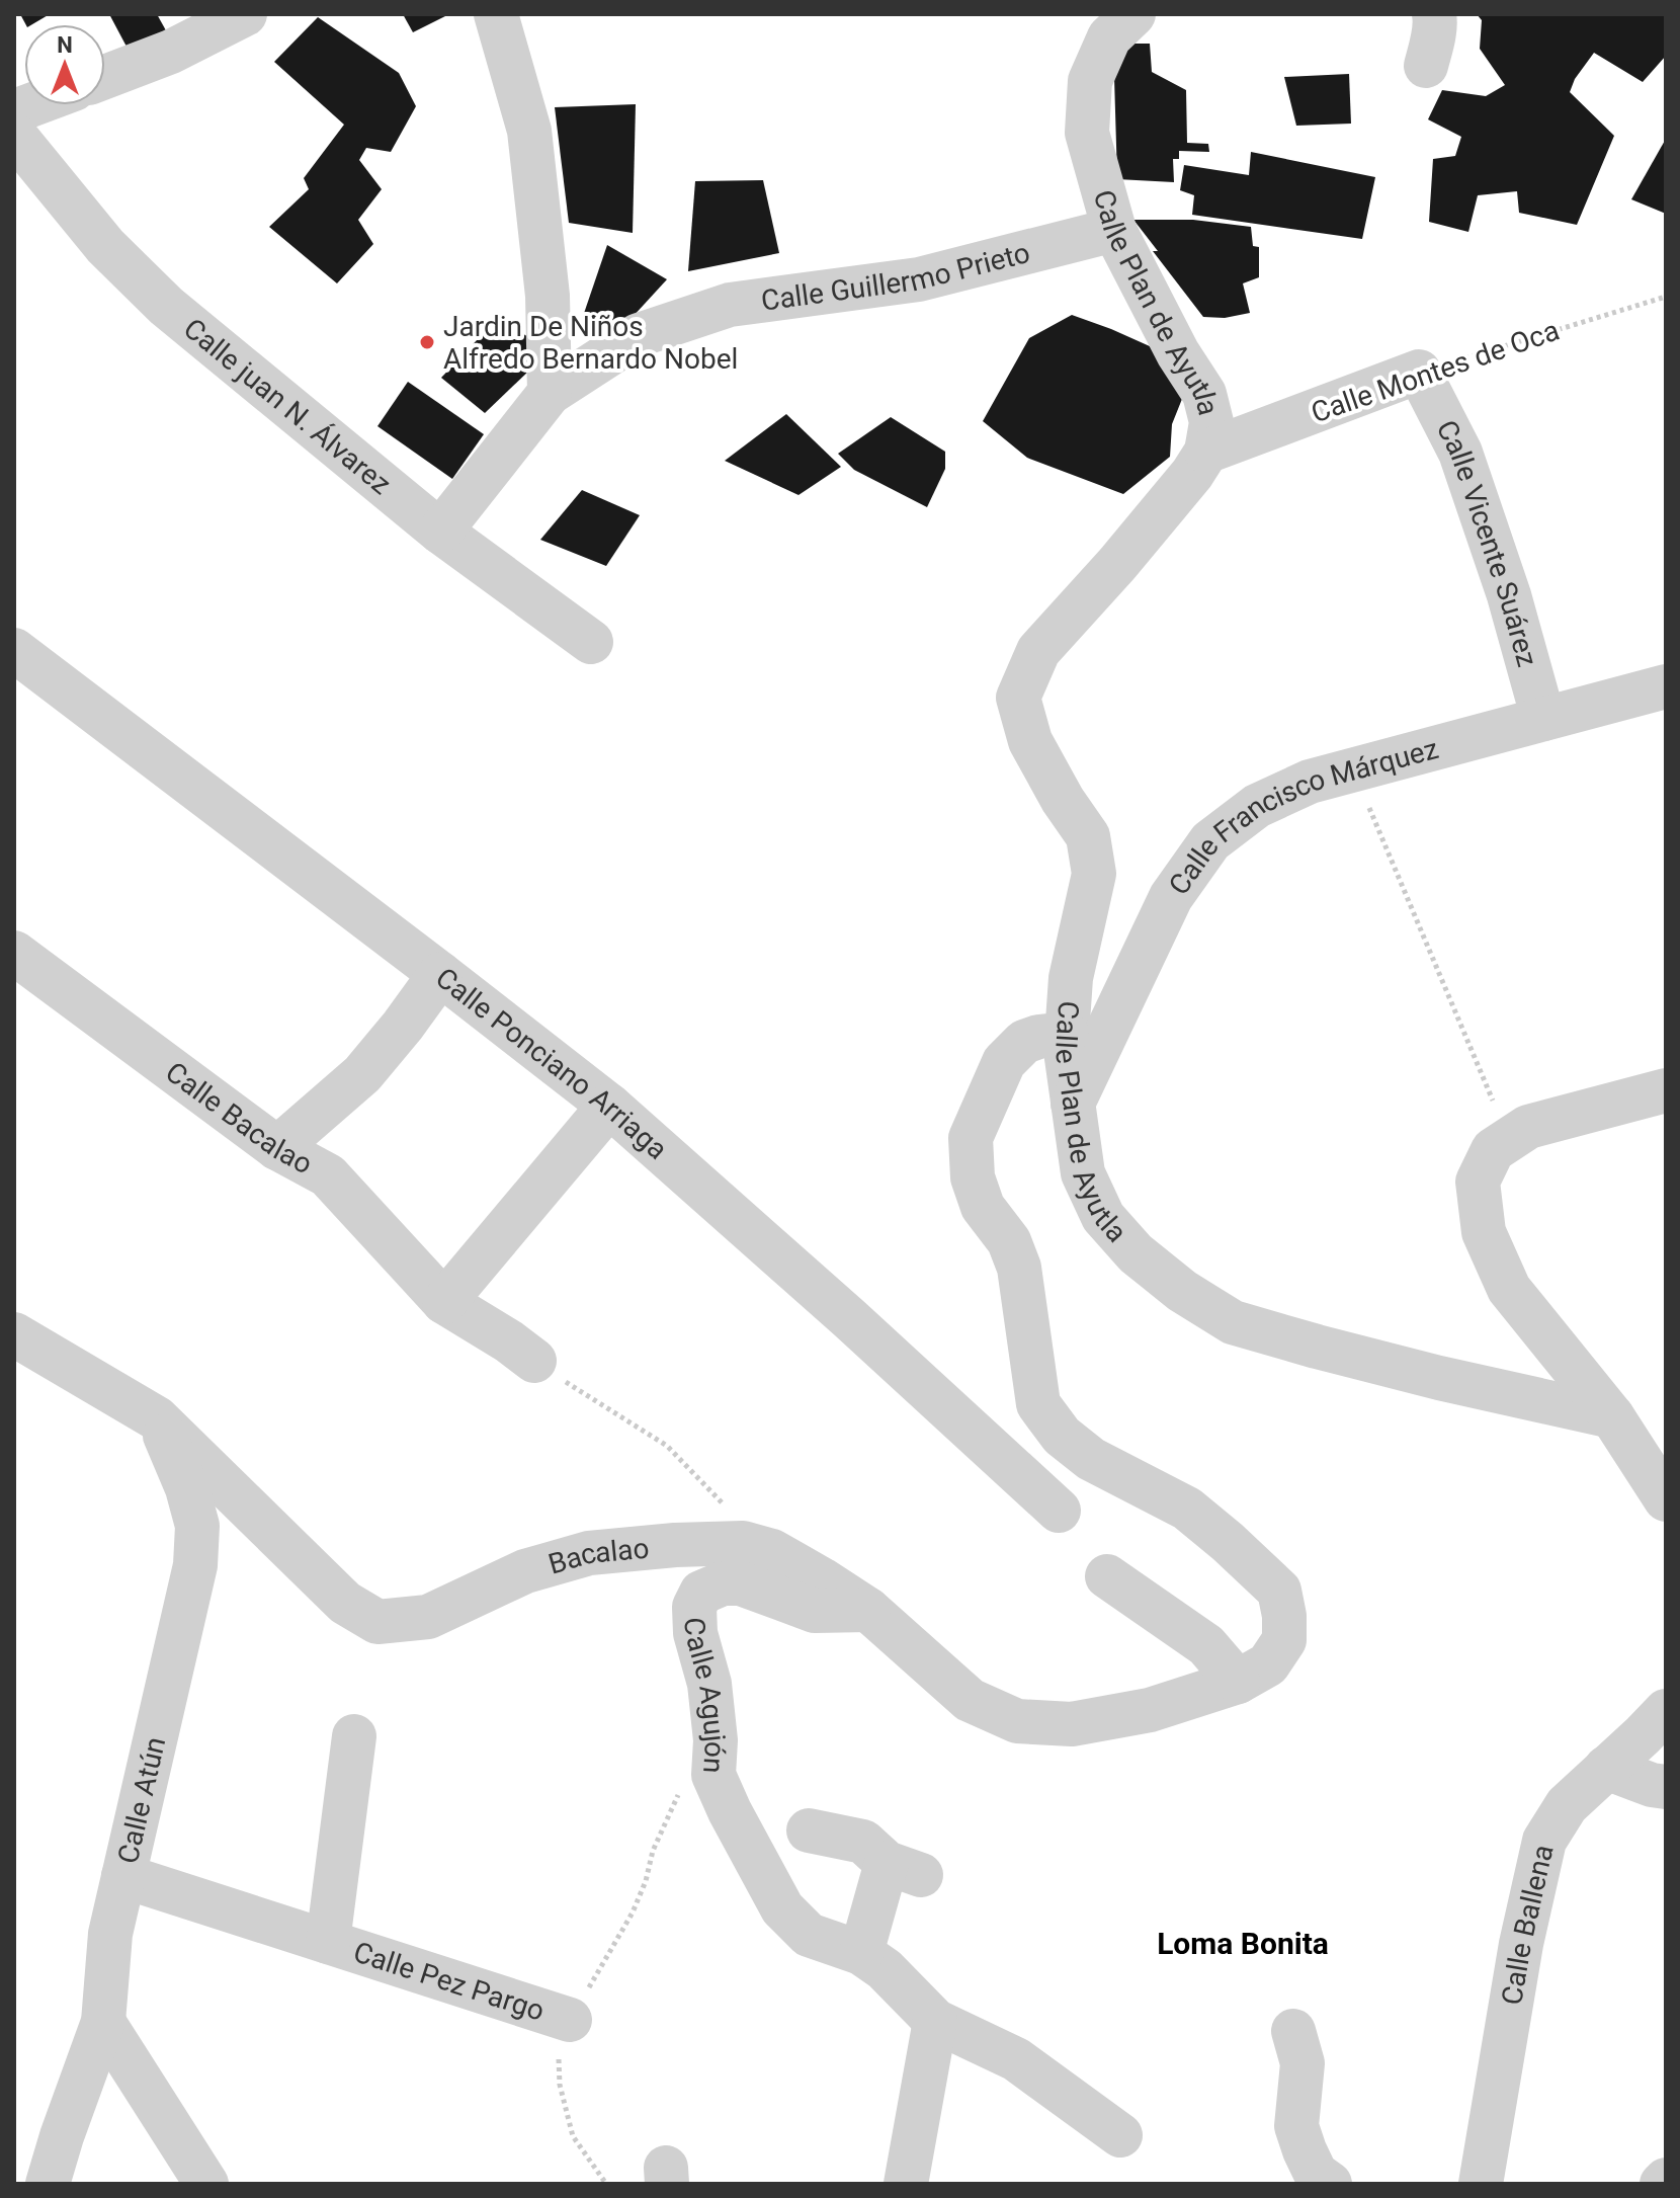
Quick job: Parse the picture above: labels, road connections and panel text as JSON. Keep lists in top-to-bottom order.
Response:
{
  "streets": {
    "street": [
      "Calle Guillermo Prieto",
      "Calle Plan de Ayutla",
      "Calle Montes de Oca",
      "Calle juan N. Álvarez",
      "Calle Vicente Suárez",
      "Calle Francisco Márquez",
      "Calle Ponciano Arriaga",
      "Calle Bacalao",
      "Bacalao",
      "Calle Agujón",
      "Calle Atún",
      "Calle Ballena",
      "Calle Pez Pargo"
    ]
  },
  "crossings": [
    ["Calle Guillermo Prieto", "Calle Plan de Ayutla"],
    ["Calle Guillermo Prieto", "Calle juan N. Álvarez"],
    ["Calle Plan de Ayutla", "Calle Montes de Oca"],
    ["Calle Plan de Ayutla", "Calle Francisco Márquez"],
    ["Calle Montes de Oca", "Calle Vicente Suárez"],
    ["Calle Vicente Suárez", "Calle Francisco Márquez"],
    ["Bacalao", "Calle Agujón"],
    ["Bacalao", "Calle Atún"],
    ["Calle Atún", "Calle Pez Pargo"]
  ],
  "districts": ["Loma Bonita"],
  "places": ["Jardin De Niños Alfredo Bernardo Nobel"],
  "north": "top"
}
